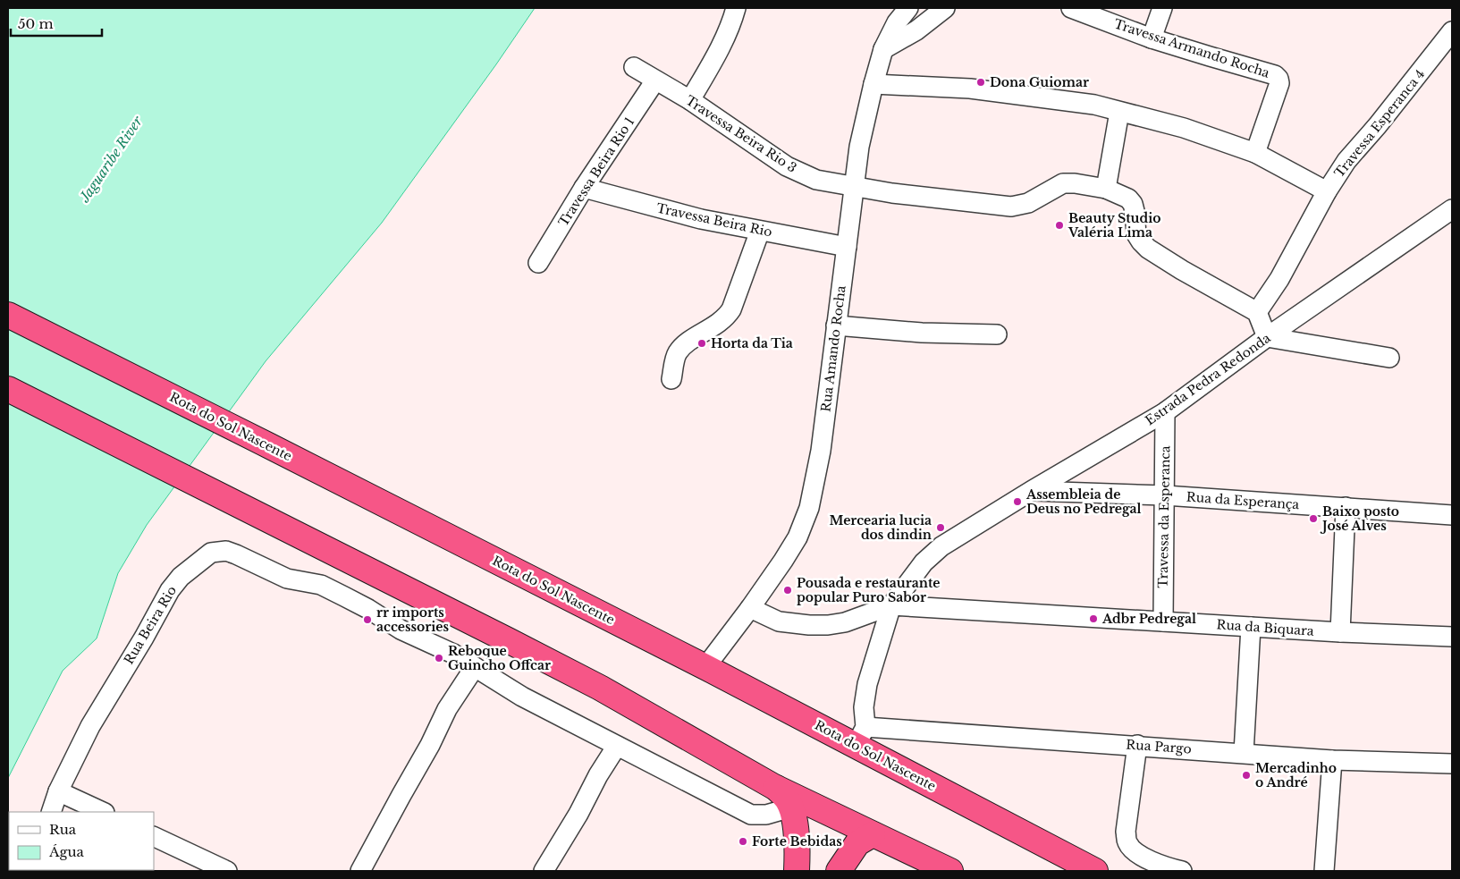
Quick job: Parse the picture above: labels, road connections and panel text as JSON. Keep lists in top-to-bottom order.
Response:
{
  "streets": {
    "highway": ["Rota do Sol Nascente"],
    "street": [
      "Travessa Armando Rocha",
      "Travessa Esperanca 4",
      "Travessa Beira Rio 3",
      "Travessa Beira Rio 1",
      "Travessa Beira Rio",
      "Rua Amando Rocha",
      "Estrada Pedra Redonda",
      "Rua da Esperança",
      "Travessa da Esperanca",
      "Rua Beira Rio",
      "Rua da Biquara",
      "Rua Pargo"
    ]
  },
  "crossings": [
    ["Travessa Esperanca 4", "Travessa Beira Rio 3"],
    ["Travessa Beira Rio 3", "Travessa Beira Rio 1"],
    ["Travessa Beira Rio 3", "Rua Amando Rocha"],
    ["Travessa Beira Rio 1", "Travessa Beira Rio"],
    ["Travessa Beira Rio", "Rua Amando Rocha"],
    ["Rua Amando Rocha", "Rota do Sol Nascente"],
    ["Estrada Pedra Redonda", "Rua da Esperança"],
    ["Estrada Pedra Redonda", "Travessa da Esperanca"],
    ["Estrada Pedra Redonda", "Rua da Biquara"],
    ["Rota do Sol Nascente", "Rua Pargo"],
    ["Rua da Esperança", "Travessa da Esperanca"],
    ["Travessa da Esperanca", "Rua da Biquara"]
  ],
  "water": ["Jaguaribe River"],
  "places": [
    "Dona Guiomar",
    "Beauty Studio Valéria Lima",
    "Horta da Tia",
    "Assembleia de Deus no Pedregal",
    "Baixo posto José Alves",
    "Mercearia lucia dos dindin",
    "Pousada e restaurante popular Puro Sabor",
    "Adbr Pedregal",
    "rr imports accessories",
    "Reboque Guincho Offcar",
    "Mercadinho o André",
    "Forte Bebidas"
  ],
  "legend": ["Rua", "Água"],
  "scale_bar": "50 m"
}
